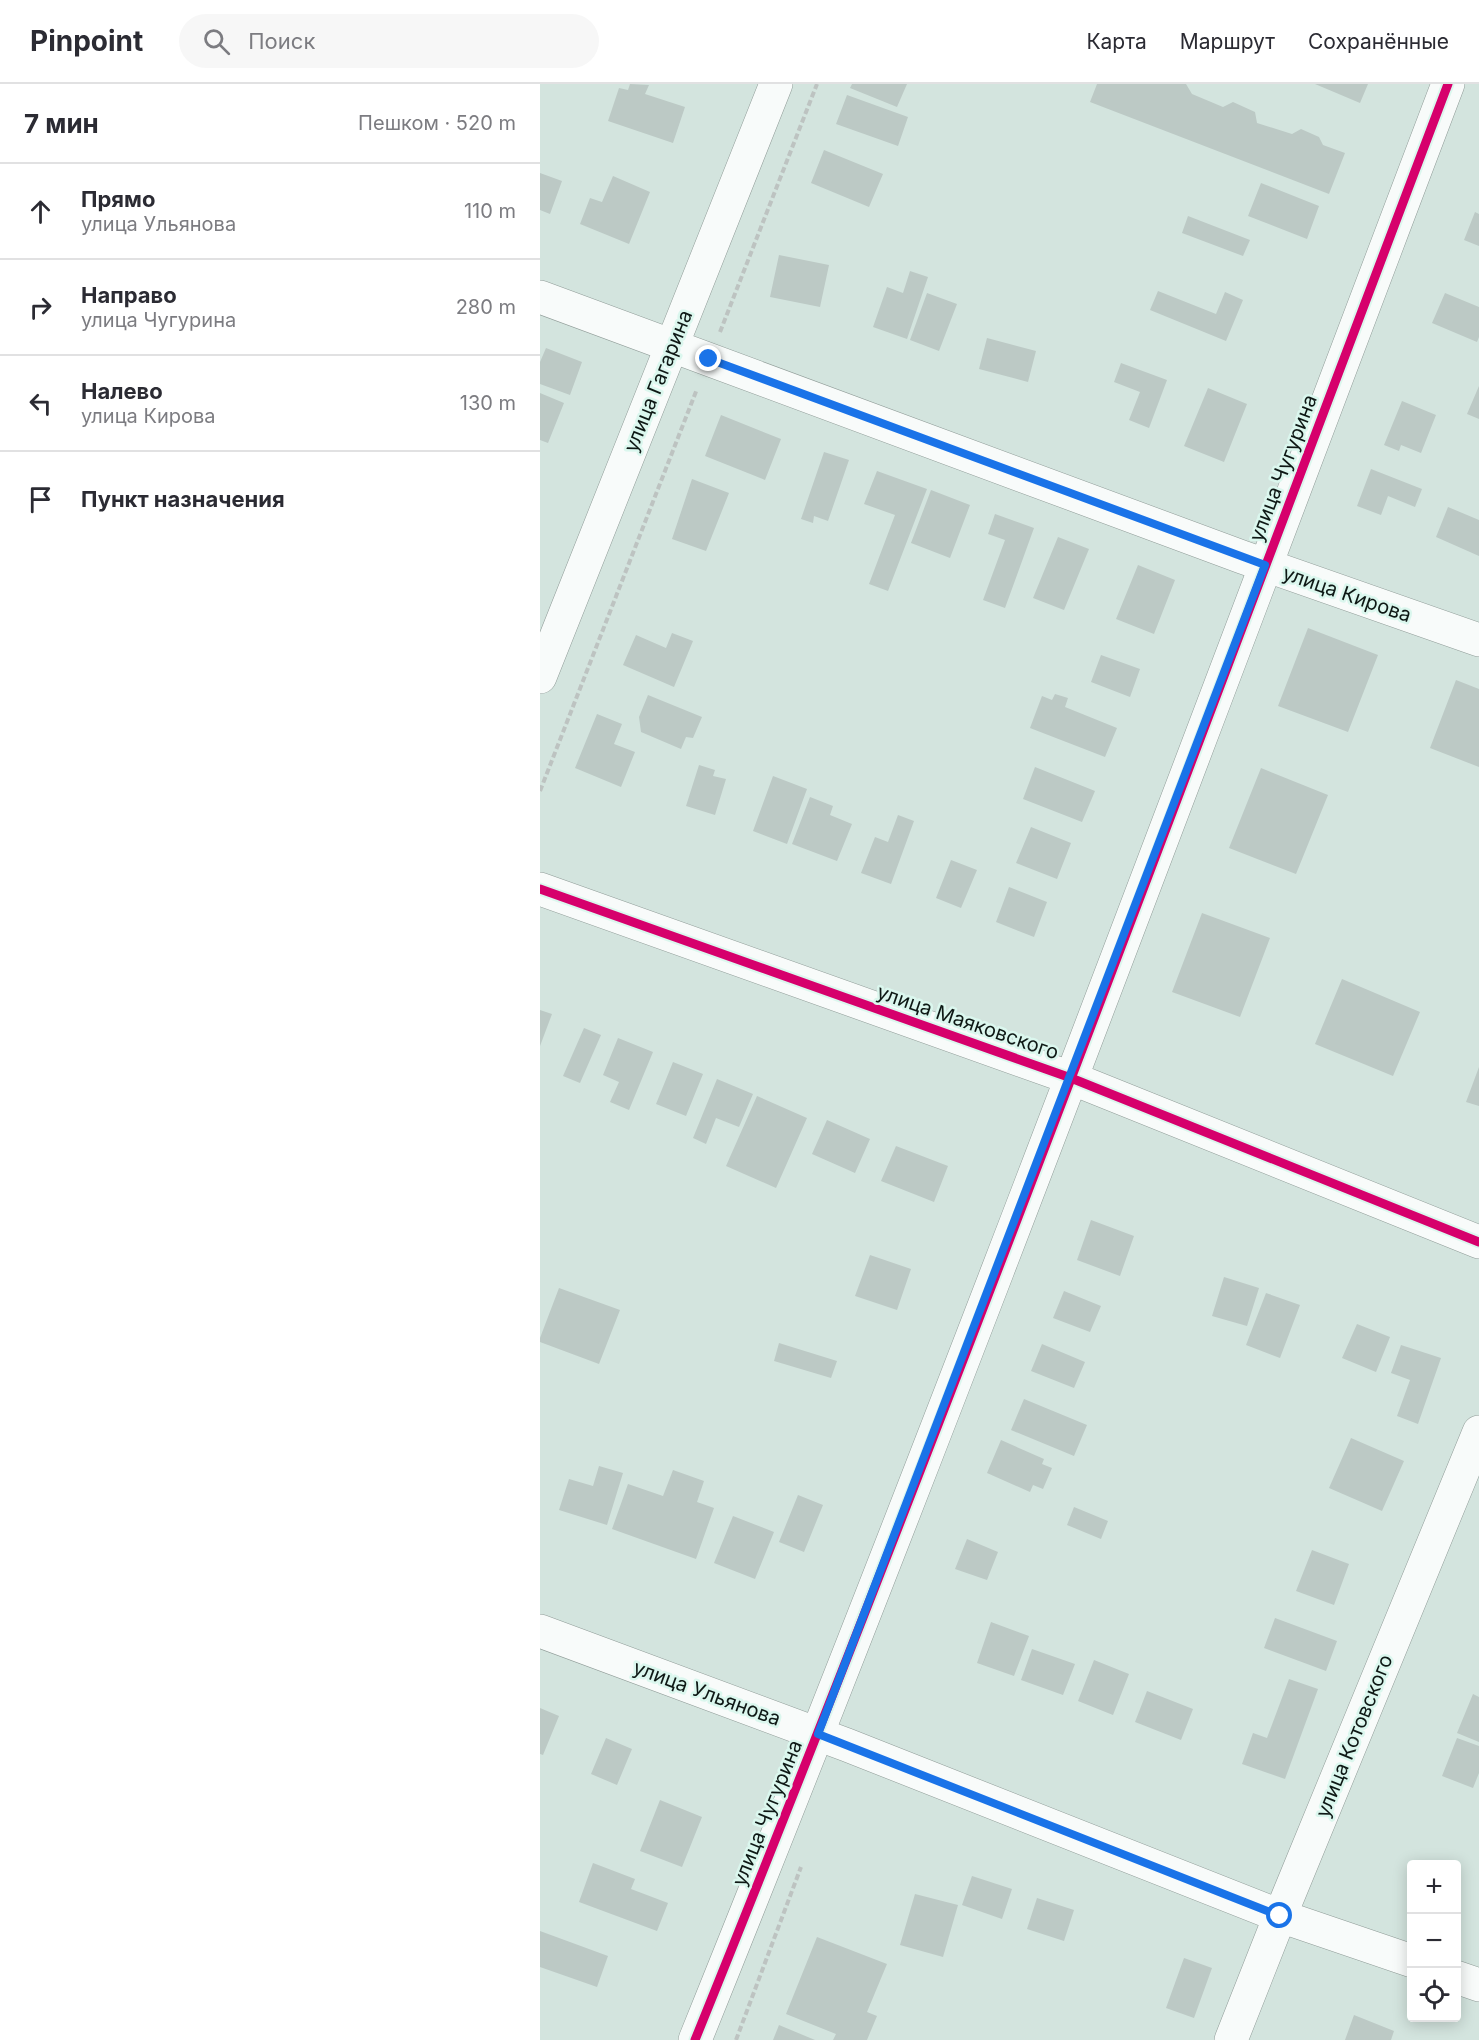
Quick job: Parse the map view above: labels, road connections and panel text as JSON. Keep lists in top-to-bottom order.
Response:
{
  "streets": {
    "street": [
      "улица Гагарина",
      "улица Чугурина",
      "улица Кирова",
      "улица Маяковского",
      "улица Ульянова",
      "улица Котовского"
    ]
  },
  "crossings": [
    ["улица Гагарина", "улица Кирова"],
    ["улица Чугурина", "улица Кирова"],
    ["улица Чугурина", "улица Маяковского"],
    ["улица Чугурина", "улица Ульянова"],
    ["улица Ульянова", "улица Котовского"]
  ],
  "page": {
    "header": "Pinpoint",
    "search": "Поиск",
    "nav": ["Карта", "Маршрут", "Сохранённые"],
    "heading": ["7 мин", "Пешком · 520 m"],
    "list": [
      ["Прямо", "улица Ульянова", "110 m"],
      ["Направо", "улица Чугурина", "280 m"],
      ["Налево", "улица Кирова", "130 m"],
      "Пункт назначения"
    ],
    "map_buttons": ["+", "−"]
  }
}
